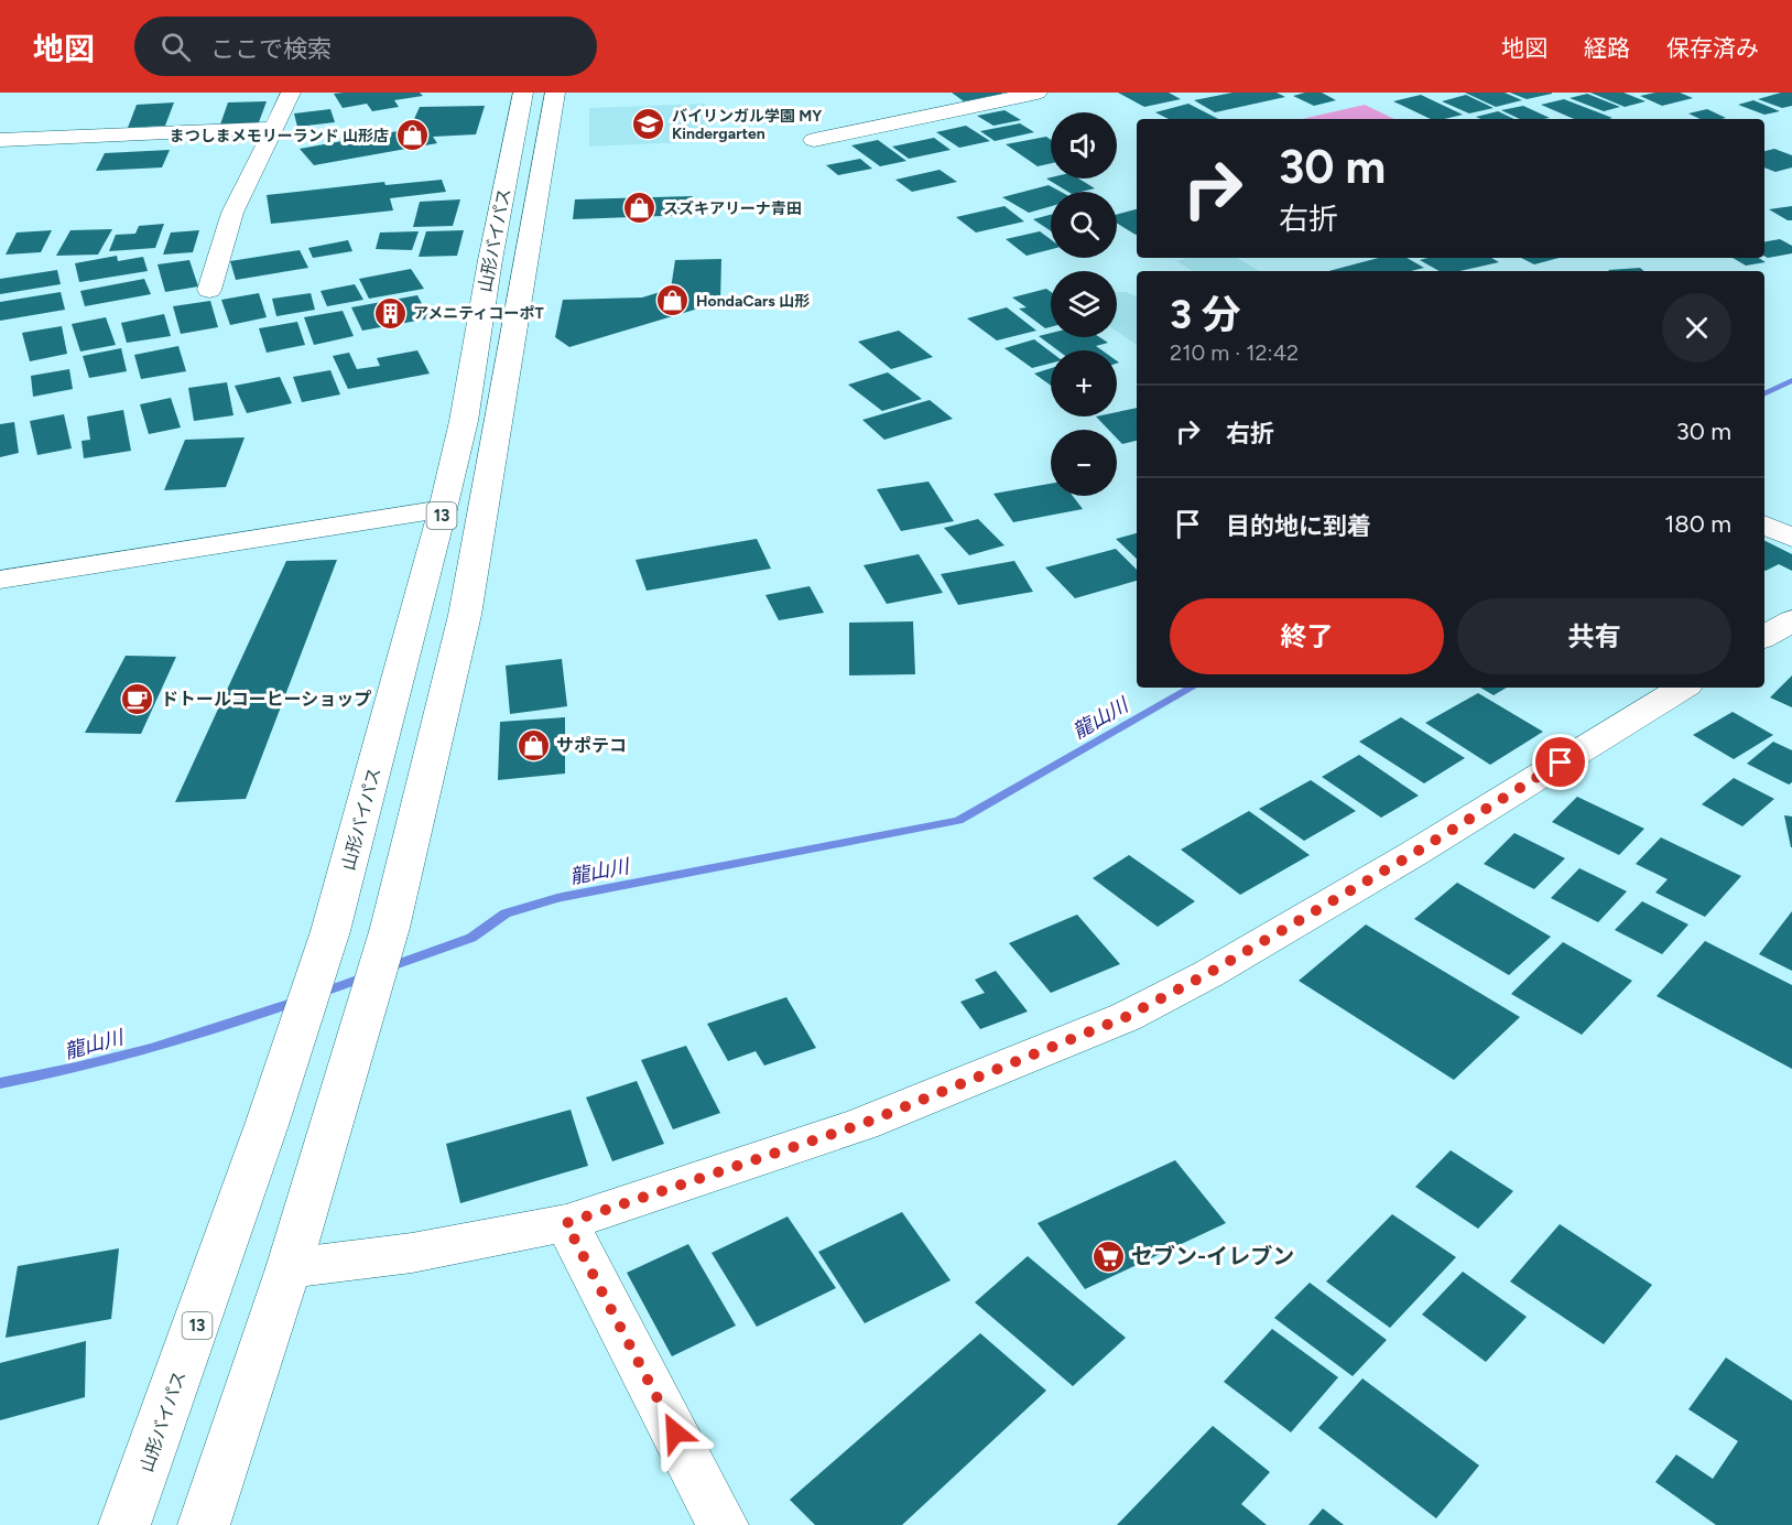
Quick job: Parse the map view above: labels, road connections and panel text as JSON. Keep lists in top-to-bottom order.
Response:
{
  "streets": {
    "main road": ["山形バイパス", "13"]
  },
  "water": ["龍山川"],
  "places": {
    "school or university": ["バイリンガル学園 MY Kindergarten"],
    "shop": [
      "まつしまメモリーランド 山形店",
      "スズキアリーナ青田",
      "HondaCars 山形",
      "サポテコ"
    ],
    "building": ["アメニティコーポT"],
    "cafe": ["ドトールコーヒーショップ"],
    "supermarket": ["セブン-イレブン"]
  },
  "page": {
    "header": "地図",
    "search": "ここで検索",
    "nav": ["地図", "経路", "保存済み"],
    "map_buttons": ["+", "−"],
    "turn": ["30 m", "右折"],
    "heading": ["3 分", "210 m · 12:42"],
    "list": [
      {
        "name": "右折",
        "value": "30 m"
      },
      {
        "name": "目的地に到着",
        "value": "180 m"
      }
    ],
    "buttons": ["終了", "共有"]
  }
}
